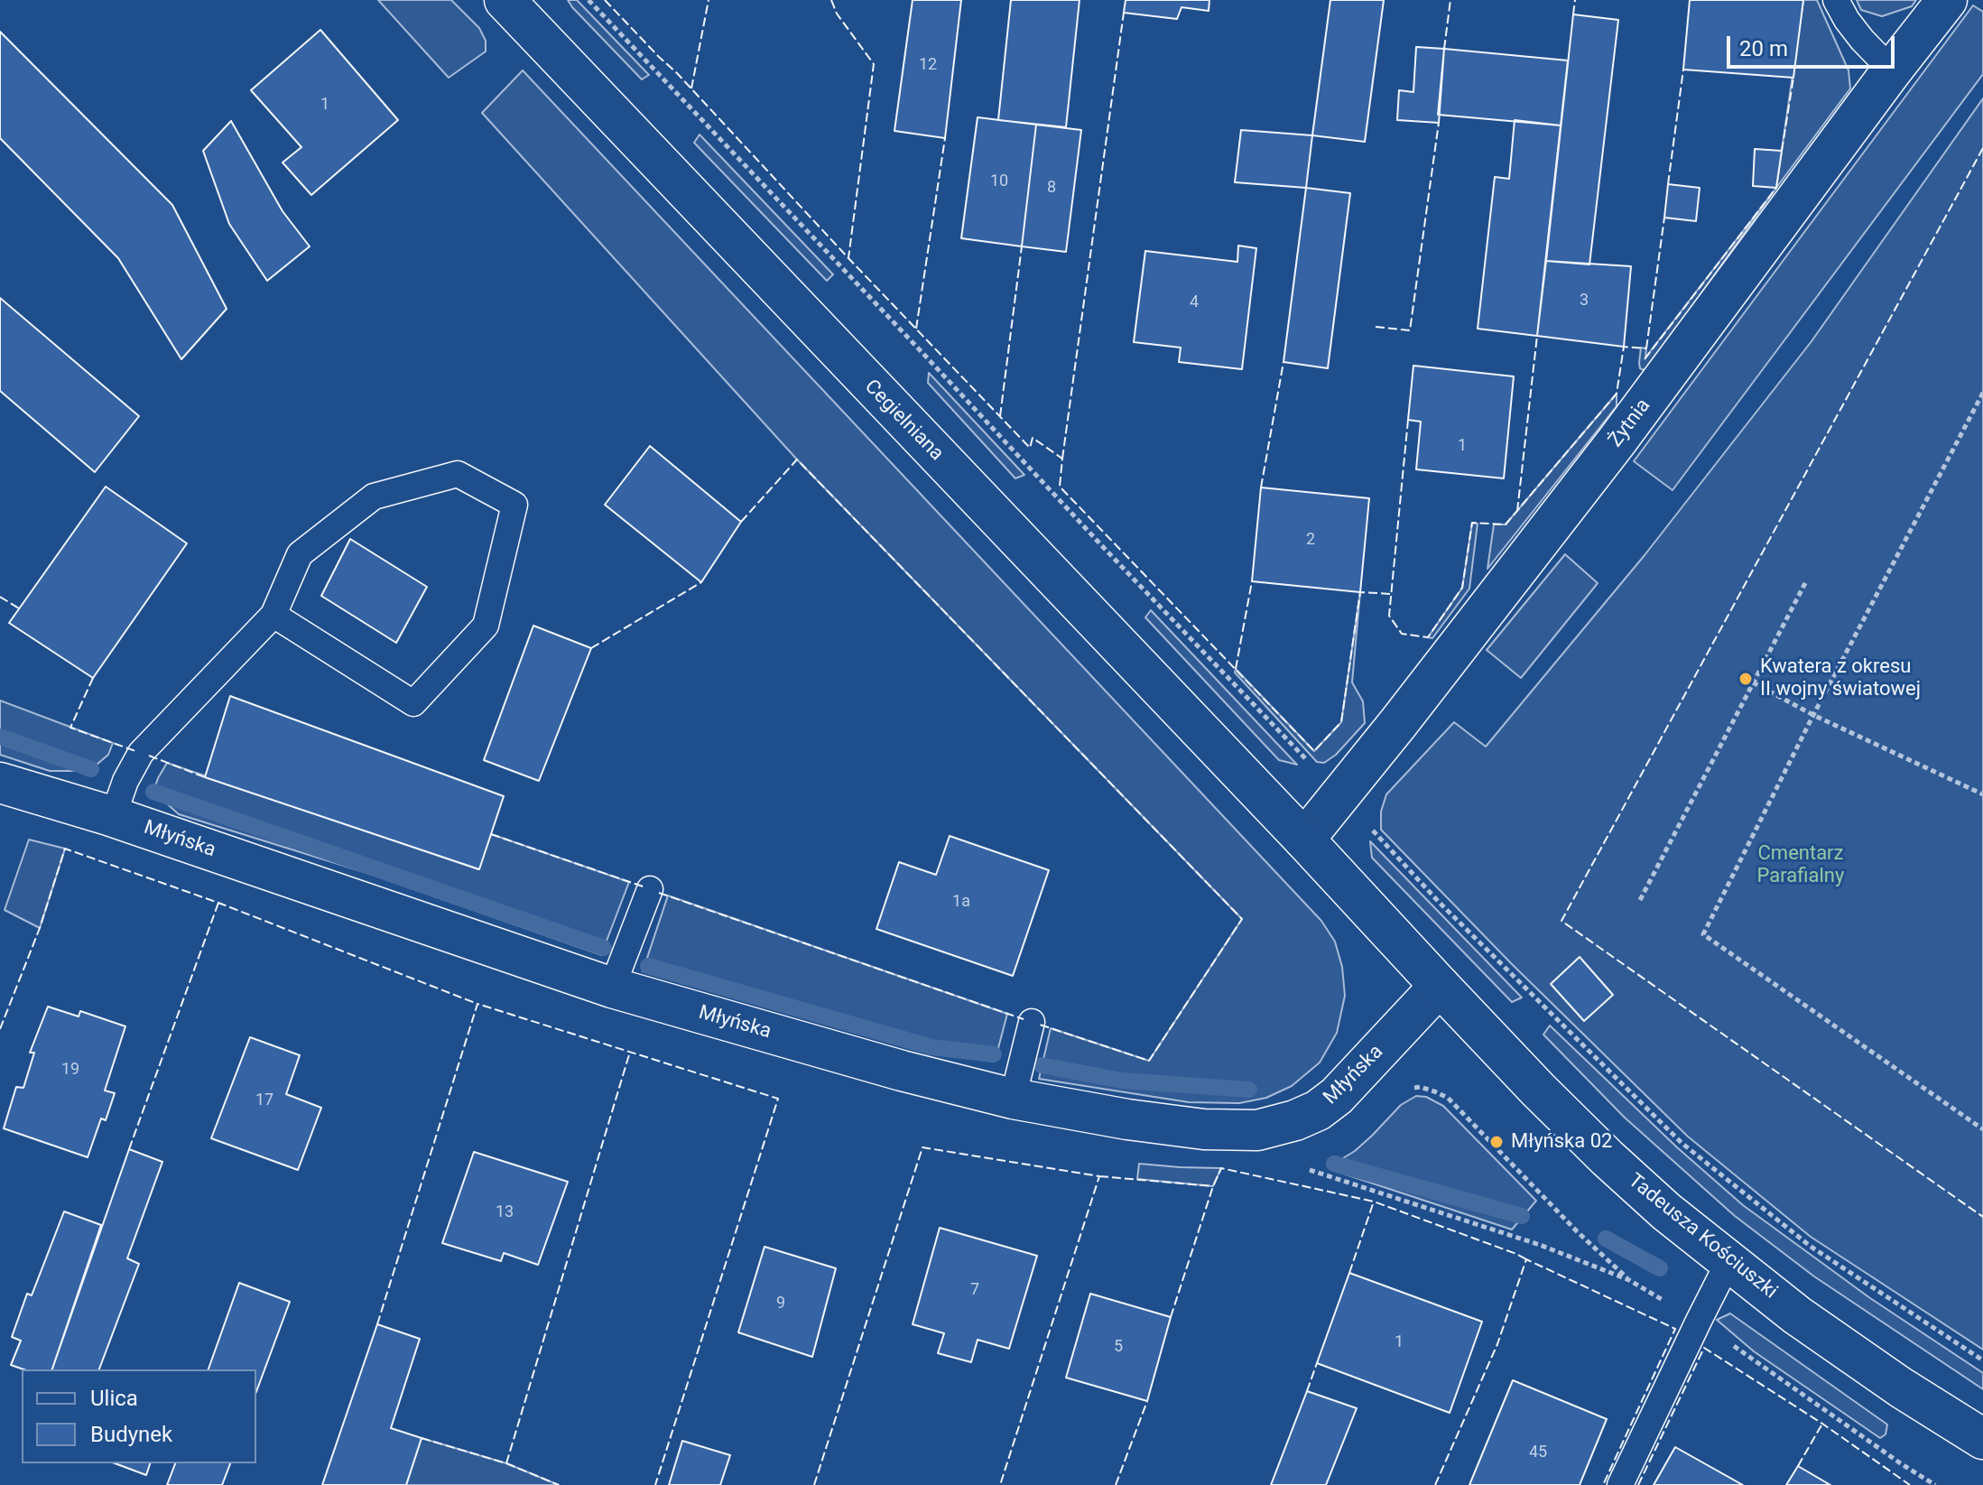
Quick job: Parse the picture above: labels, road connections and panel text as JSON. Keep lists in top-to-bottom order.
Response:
{
  "streets": {
    "street": [
      "Cegielniana",
      "Żytnia",
      "Młyńska",
      "Tadeusza Kościuszki"
    ]
  },
  "crossings": [
    ["Cegielniana", "Żytnia"],
    ["Cegielniana", "Tadeusza Kościuszki"],
    ["Żytnia", "Tadeusza Kościuszki"],
    ["Młyńska", "Tadeusza Kościuszki"]
  ],
  "parks": ["Cmentarz Parafialny"],
  "places": ["Kwatera z okresu II wojny światowej", "Młyńska 02"],
  "house_numbers": [
    "12",
    "1",
    "10",
    "8",
    "3",
    "4",
    "1",
    "2",
    "1a",
    "19",
    "17",
    "13",
    "7",
    "9",
    "1",
    "5",
    "45"
  ],
  "legend": ["Ulica", "Budynek"],
  "scale_bar": "20 m"
}
